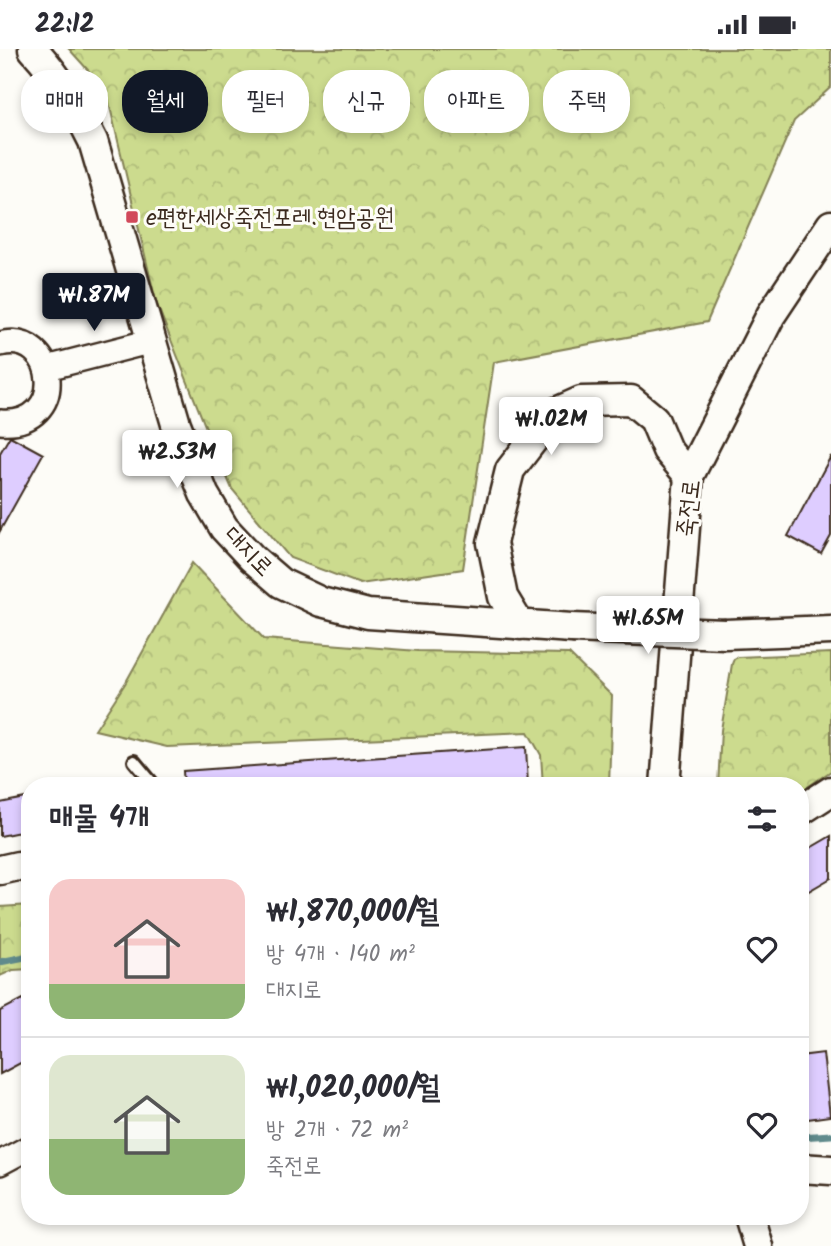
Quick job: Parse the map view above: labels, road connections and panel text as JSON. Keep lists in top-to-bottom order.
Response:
{
  "streets": {
    "street": ["죽전로", "대지로"]
  },
  "places": {
    "transit": ["e편한세상죽전포레.현암공원"]
  },
  "page": {
    "status": "22:12",
    "chip": [
      "매매",
      "월세",
      "필터",
      "신규",
      "아파트",
      "주택"
    ],
    "price": [
      "₩1.87M",
      "₩1.02M",
      "₩2.53M",
      "₩1.65M"
    ],
    "heading": "매물 4개",
    "list": [
      {
        "name": "₩1,870,000/월",
        "note": "방 4개 · 140 m² · 대지로"
      },
      {
        "name": "₩1,020,000/월",
        "note": "방 2개 · 72 m² · 죽전로"
      }
    ]
  }
}
